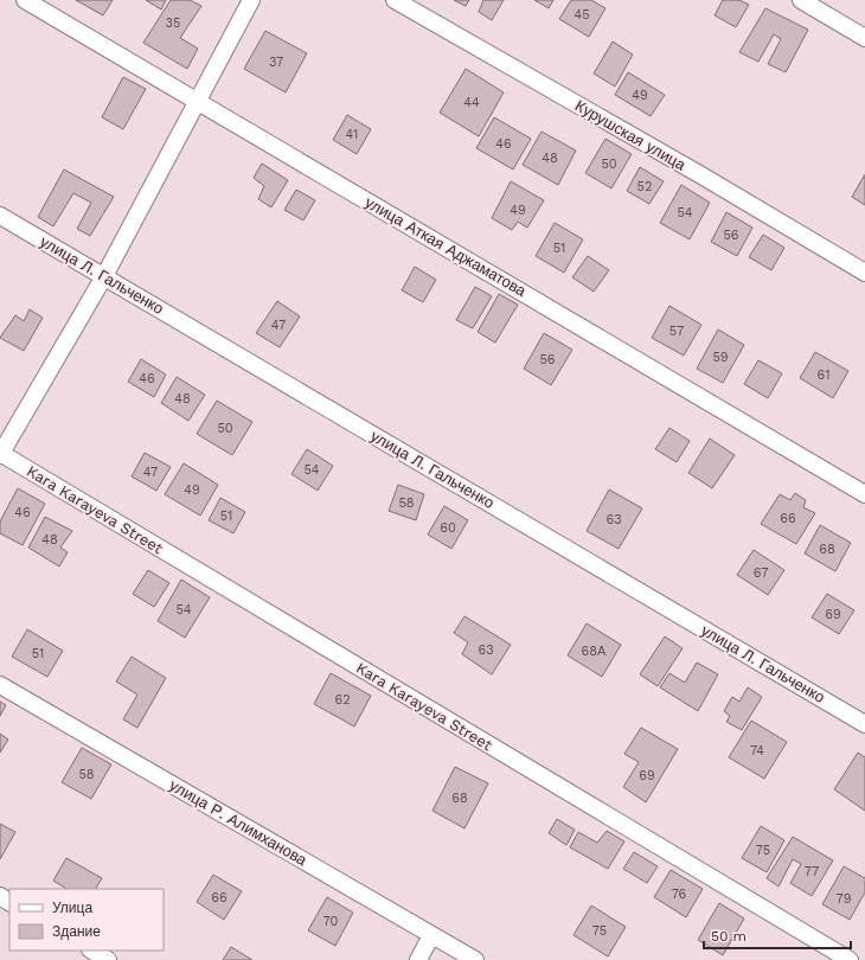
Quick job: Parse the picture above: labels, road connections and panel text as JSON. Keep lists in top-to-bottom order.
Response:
{
  "streets": {
    "street": [
      "Курушская улица",
      "улица Аткая Аджаматова",
      "улица Л. Гальченко",
      "Kara Karayeva Street",
      "улица Р. Алимханова"
    ]
  },
  "house_numbers": [
    "45",
    "35",
    "37",
    "49",
    "44",
    "41",
    "46",
    "48",
    "50",
    "52",
    "49",
    "54",
    "56",
    "51",
    "47",
    "57",
    "59",
    "56",
    "61",
    "46",
    "48",
    "50",
    "54",
    "47",
    "49",
    "58",
    "46",
    "51",
    "66",
    "63",
    "60",
    "48",
    "68",
    "67",
    "54",
    "69",
    "63",
    "68А",
    "51",
    "62",
    "74",
    "58",
    "69",
    "68",
    "75",
    "77",
    "76",
    "66",
    "79",
    "70",
    "75"
  ],
  "legend": ["Улица", "Здание"],
  "scale_bar": "50 m"
}
